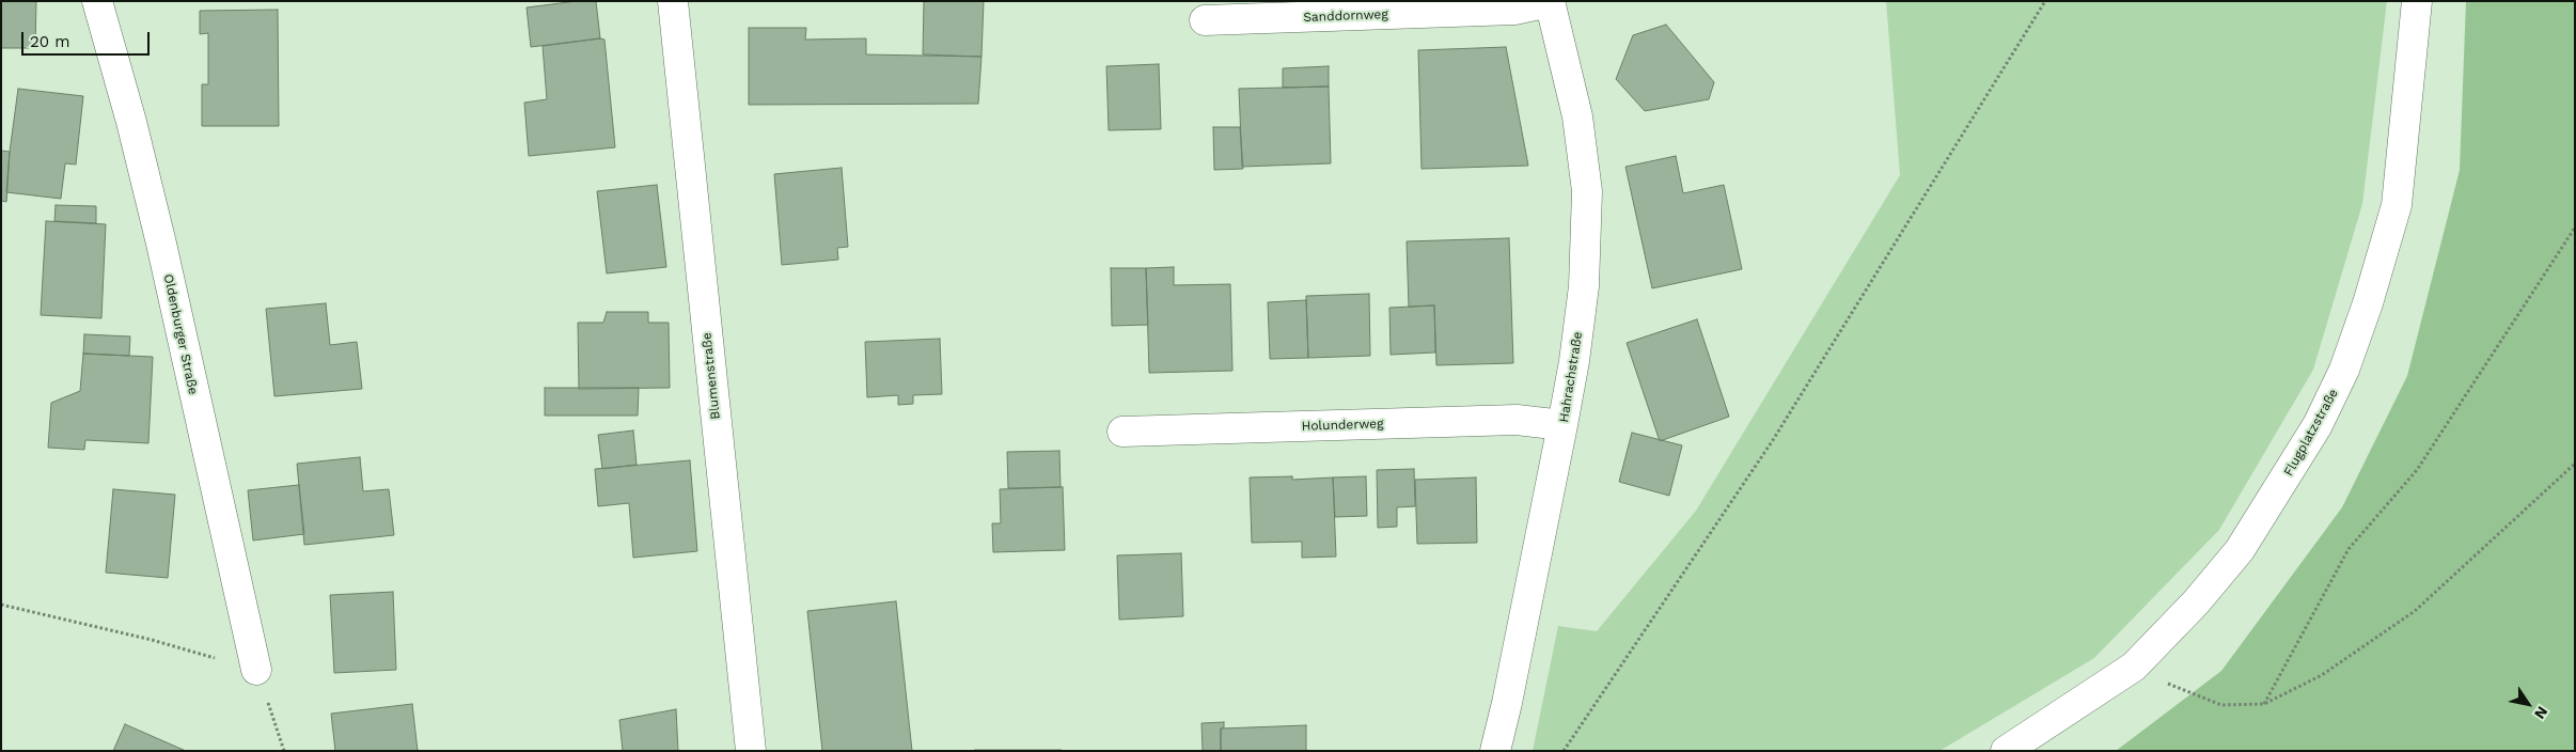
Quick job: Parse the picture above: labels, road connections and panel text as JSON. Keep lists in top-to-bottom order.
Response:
{
  "streets": {
    "street": [
      "Sanddornweg",
      "Oldenburger Straße",
      "Blumenstraße",
      "Hahrachstraße",
      "Holunderweg",
      "Flugplatzstraße"
    ]
  },
  "crossings": [
    ["Sanddornweg", "Hahrachstraße"],
    ["Hahrachstraße", "Holunderweg"]
  ],
  "scale_bar": "20 m",
  "north": "bottom right"
}
